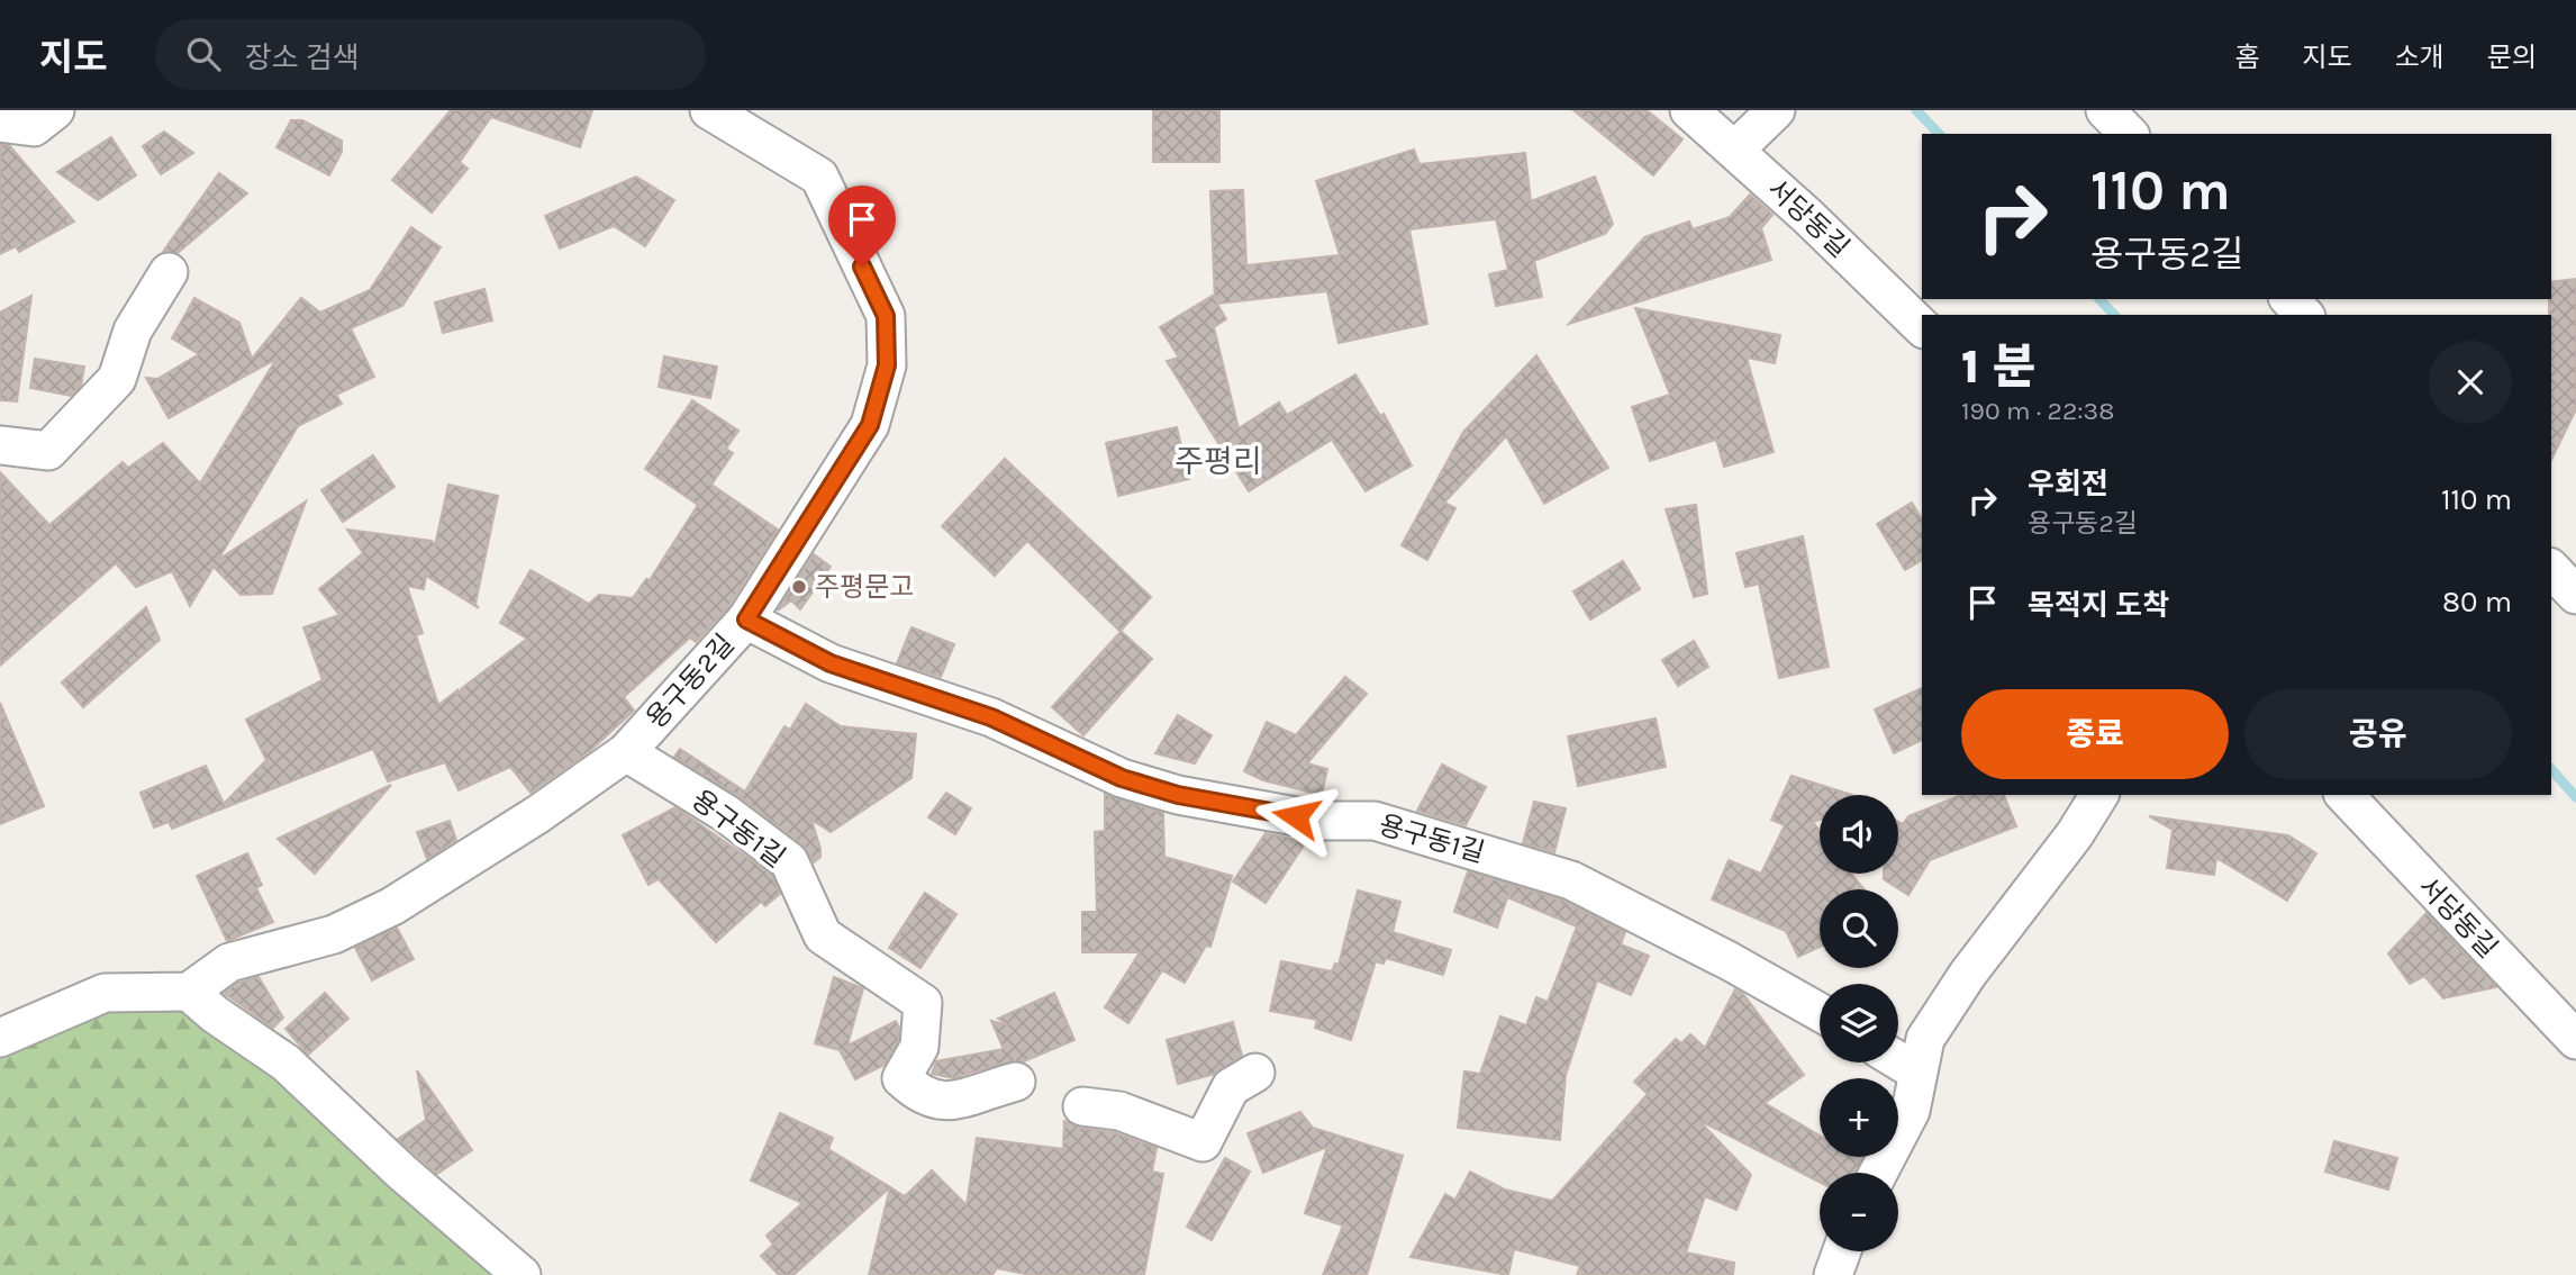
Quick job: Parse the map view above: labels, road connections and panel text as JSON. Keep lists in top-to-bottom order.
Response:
{
  "streets": {
    "street": ["서당동길", "용구동2길", "용구동1길"]
  },
  "crossings": [
    ["용구동2길", "용구동1길"]
  ],
  "districts": ["주평리"],
  "places": ["주평문고"],
  "page": {
    "header": "지도",
    "search": "장소 검색",
    "nav": [
      "홈",
      "지도",
      "소개",
      "문의"
    ],
    "turn": ["110 m", "용구동2길"],
    "heading": ["1 분", "190 m · 22:38"],
    "list": [
      {
        "name": "우회전",
        "note": "용구동2길",
        "value": "110 m"
      },
      {
        "name": "목적지 도착",
        "value": "80 m"
      }
    ],
    "buttons": ["종료", "공유"],
    "map_buttons": ["+", "−"]
  }
}
